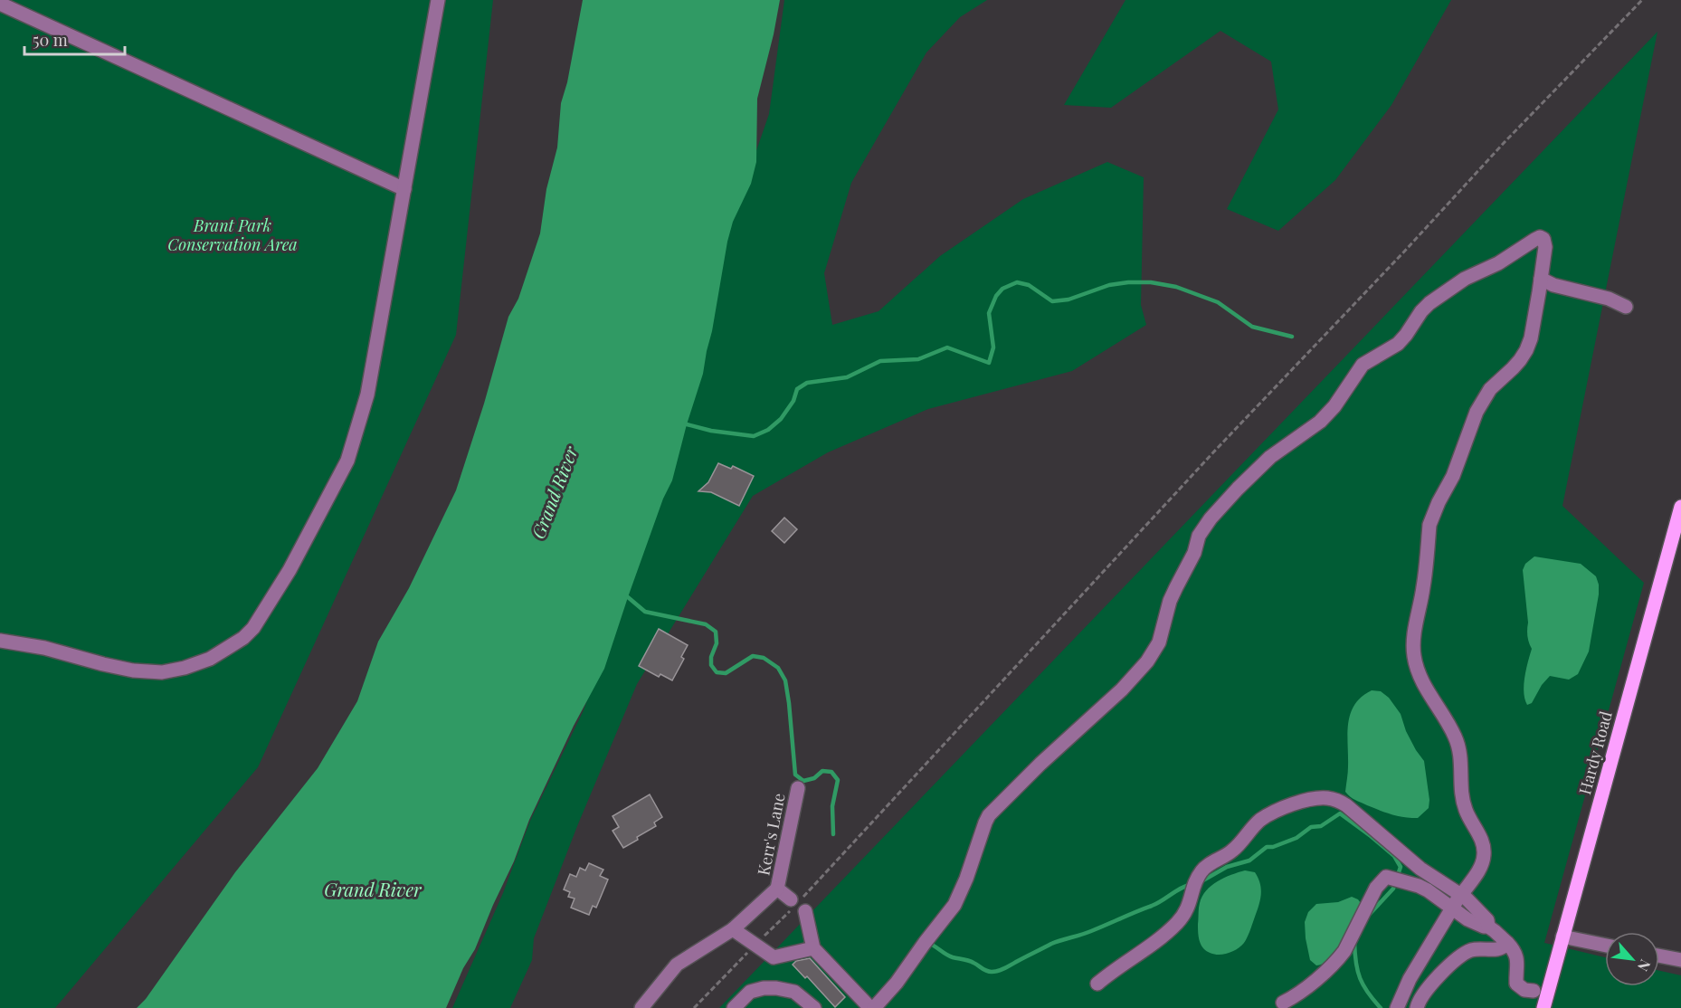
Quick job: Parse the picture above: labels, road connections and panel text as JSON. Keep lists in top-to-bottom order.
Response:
{
  "streets": {
    "main road": ["Hardy Road"],
    "street": ["Kerr's Lane"]
  },
  "water": ["Grand River"],
  "parks": ["Brant Park Conservation Area"],
  "scale_bar": "50 m",
  "north": "bottom right"
}
